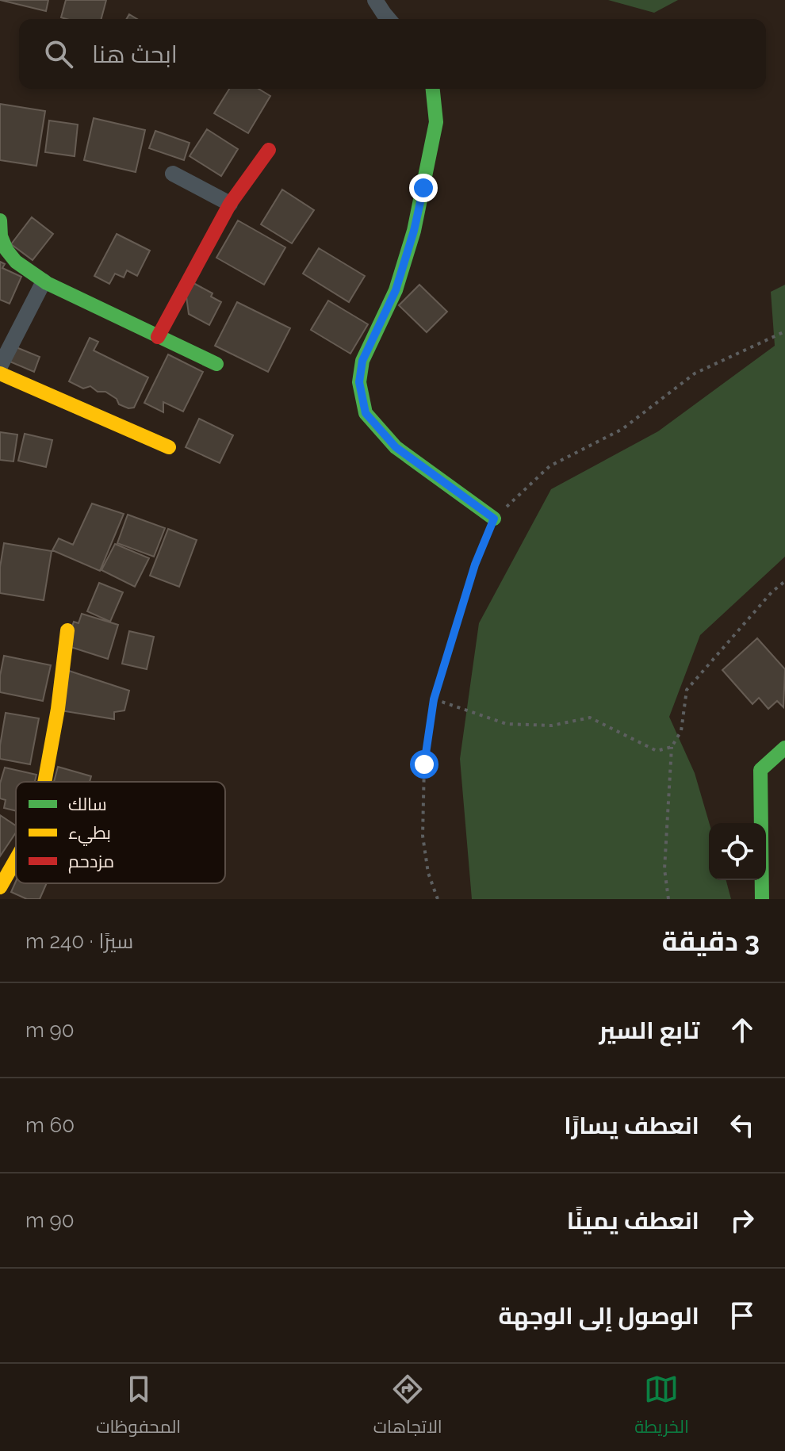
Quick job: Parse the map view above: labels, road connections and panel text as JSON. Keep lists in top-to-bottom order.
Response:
{
  "legend": ["سالك", "بطيء", "مزدحم"],
  "page": {
    "search": "ابحث هنا",
    "heading": ["3 دقيقة", "سيرًا · 240 m"],
    "list": [
      ["تابع السير", "90 m"],
      ["انعطف يسارًا", "60 m"],
      ["انعطف يمينًا", "90 m"],
      "الوصول إلى الوجهة"
    ],
    "nav": ["الخريطة", "الاتجاهات", "المحفوظات"]
  }
}
